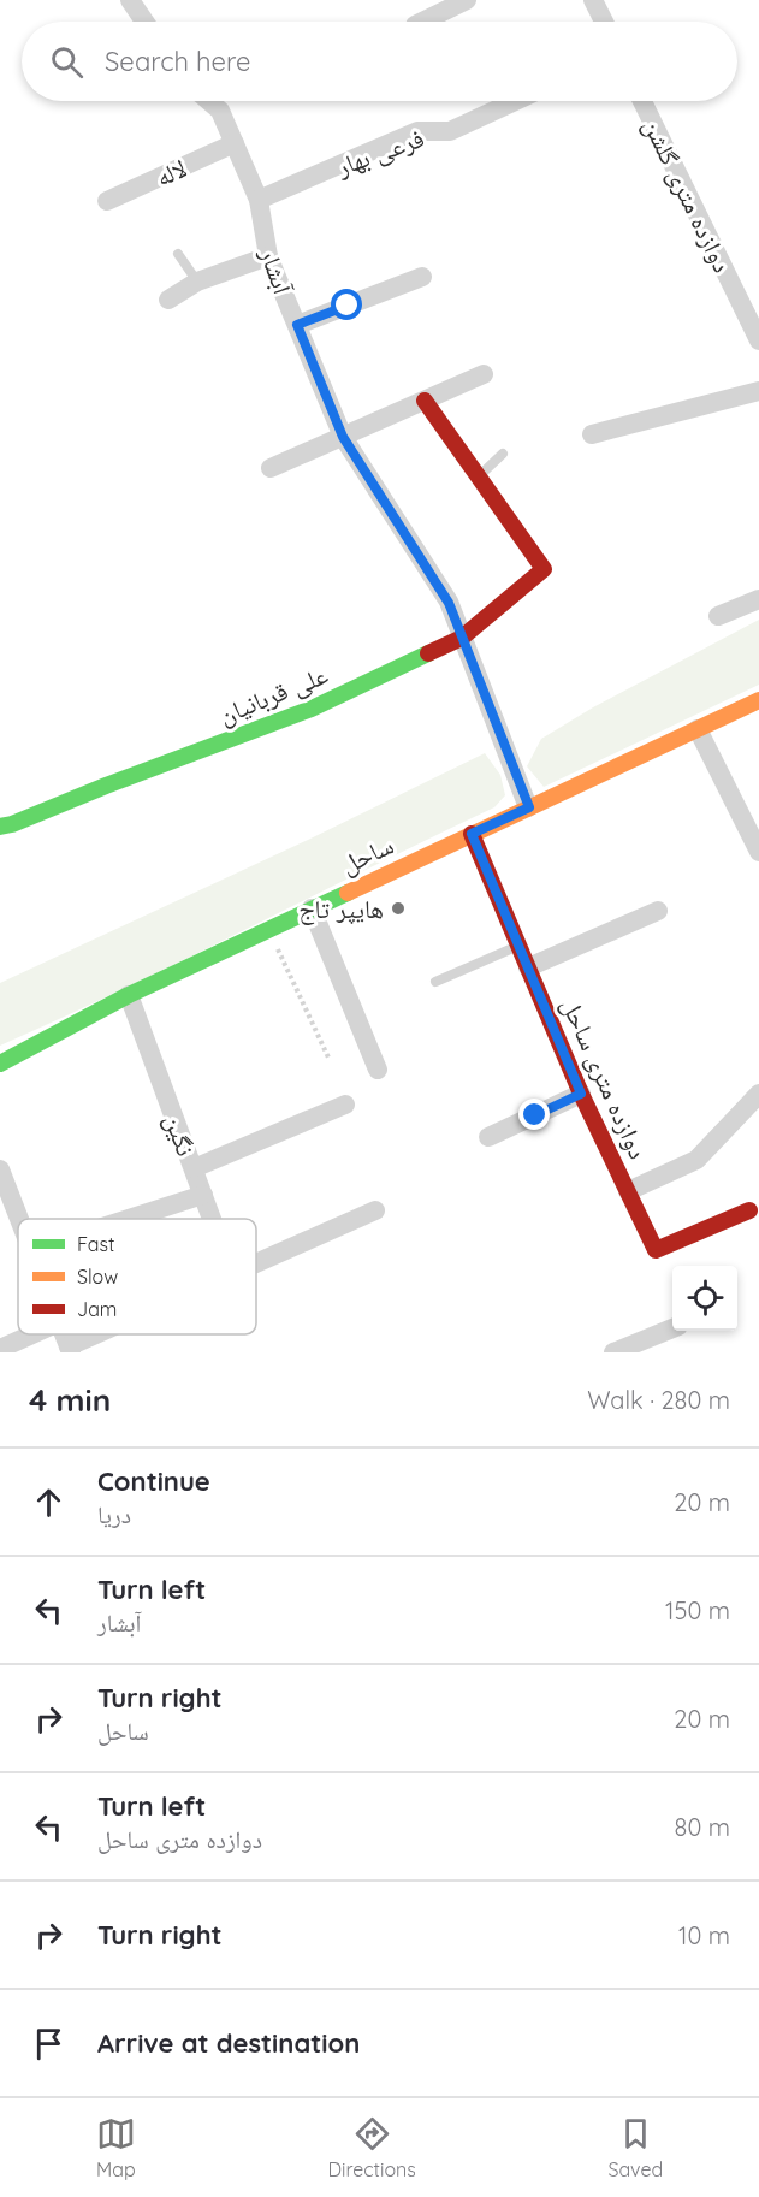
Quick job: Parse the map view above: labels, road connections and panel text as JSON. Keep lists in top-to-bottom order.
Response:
{
  "streets": {
    "street": [
      "فرعی بهار",
      "لاله",
      "دوازده متری گلشن",
      "آبشار",
      "علی قربانیان",
      "ساحل",
      "دوازده متری ساحل",
      "نگین"
    ]
  },
  "crossings": [
    ["فرعی بهار", "آبشار"],
    ["لاله", "آبشار"],
    ["آبشار", "علی قربانیان"],
    ["آبشار", "ساحل"],
    ["ساحل", "دوازده متری ساحل"],
    ["ساحل", "نگین"]
  ],
  "places": ["هایپر تاج"],
  "legend": ["Fast", "Slow", "Jam"],
  "page": {
    "search": "Search here",
    "heading": ["4 min", "Walk · 280 m"],
    "list": [
      ["Continue", "دریا", "20 m"],
      ["Turn left", "آبشار", "150 m"],
      ["Turn right", "ساحل", "20 m"],
      ["Turn left", "دوازده متری ساحل", "80 m"],
      ["Turn right", "10 m"],
      "Arrive at destination"
    ],
    "nav": ["Map", "Directions", "Saved"]
  }
}
